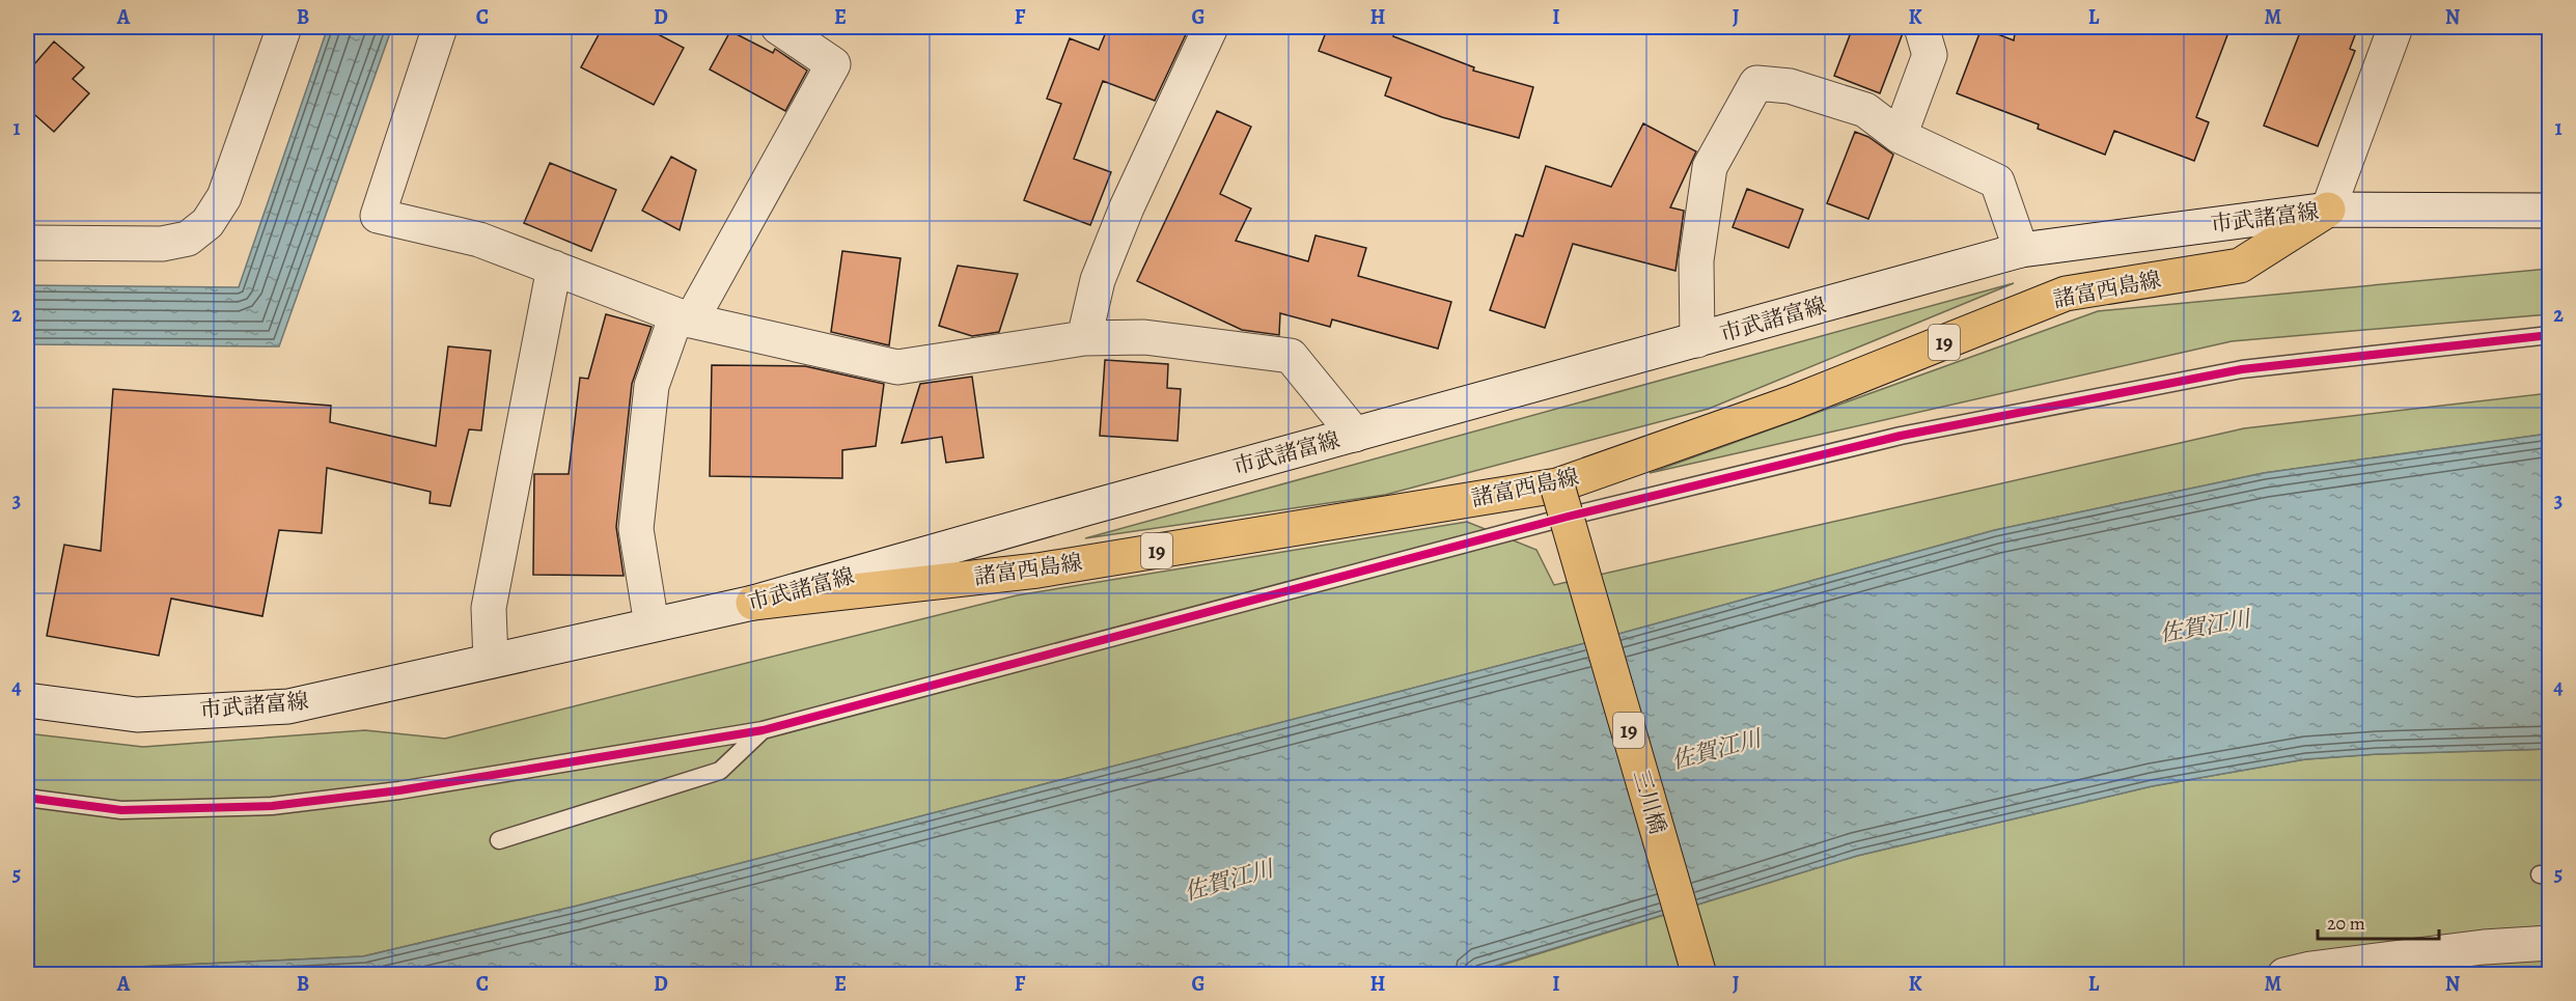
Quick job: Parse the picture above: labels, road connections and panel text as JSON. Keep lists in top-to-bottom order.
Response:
{
  "streets": {
    "main road": ["諸富西島線", "19", "三川橋"],
    "street": ["市武諸富線"]
  },
  "crossings": [
    ["市武諸富線", "諸富西島線"],
    ["諸富西島線", "三川橋"]
  ],
  "water": ["佐賀江川"],
  "scale_bar": "20 m",
  "grid": {
    "columns": [
      "A",
      "B",
      "C",
      "D",
      "E",
      "F",
      "G",
      "H",
      "I",
      "J",
      "K",
      "L",
      "M",
      "N"
    ],
    "rows": [
      "1",
      "2",
      "3",
      "4",
      "5"
    ]
  }
}
